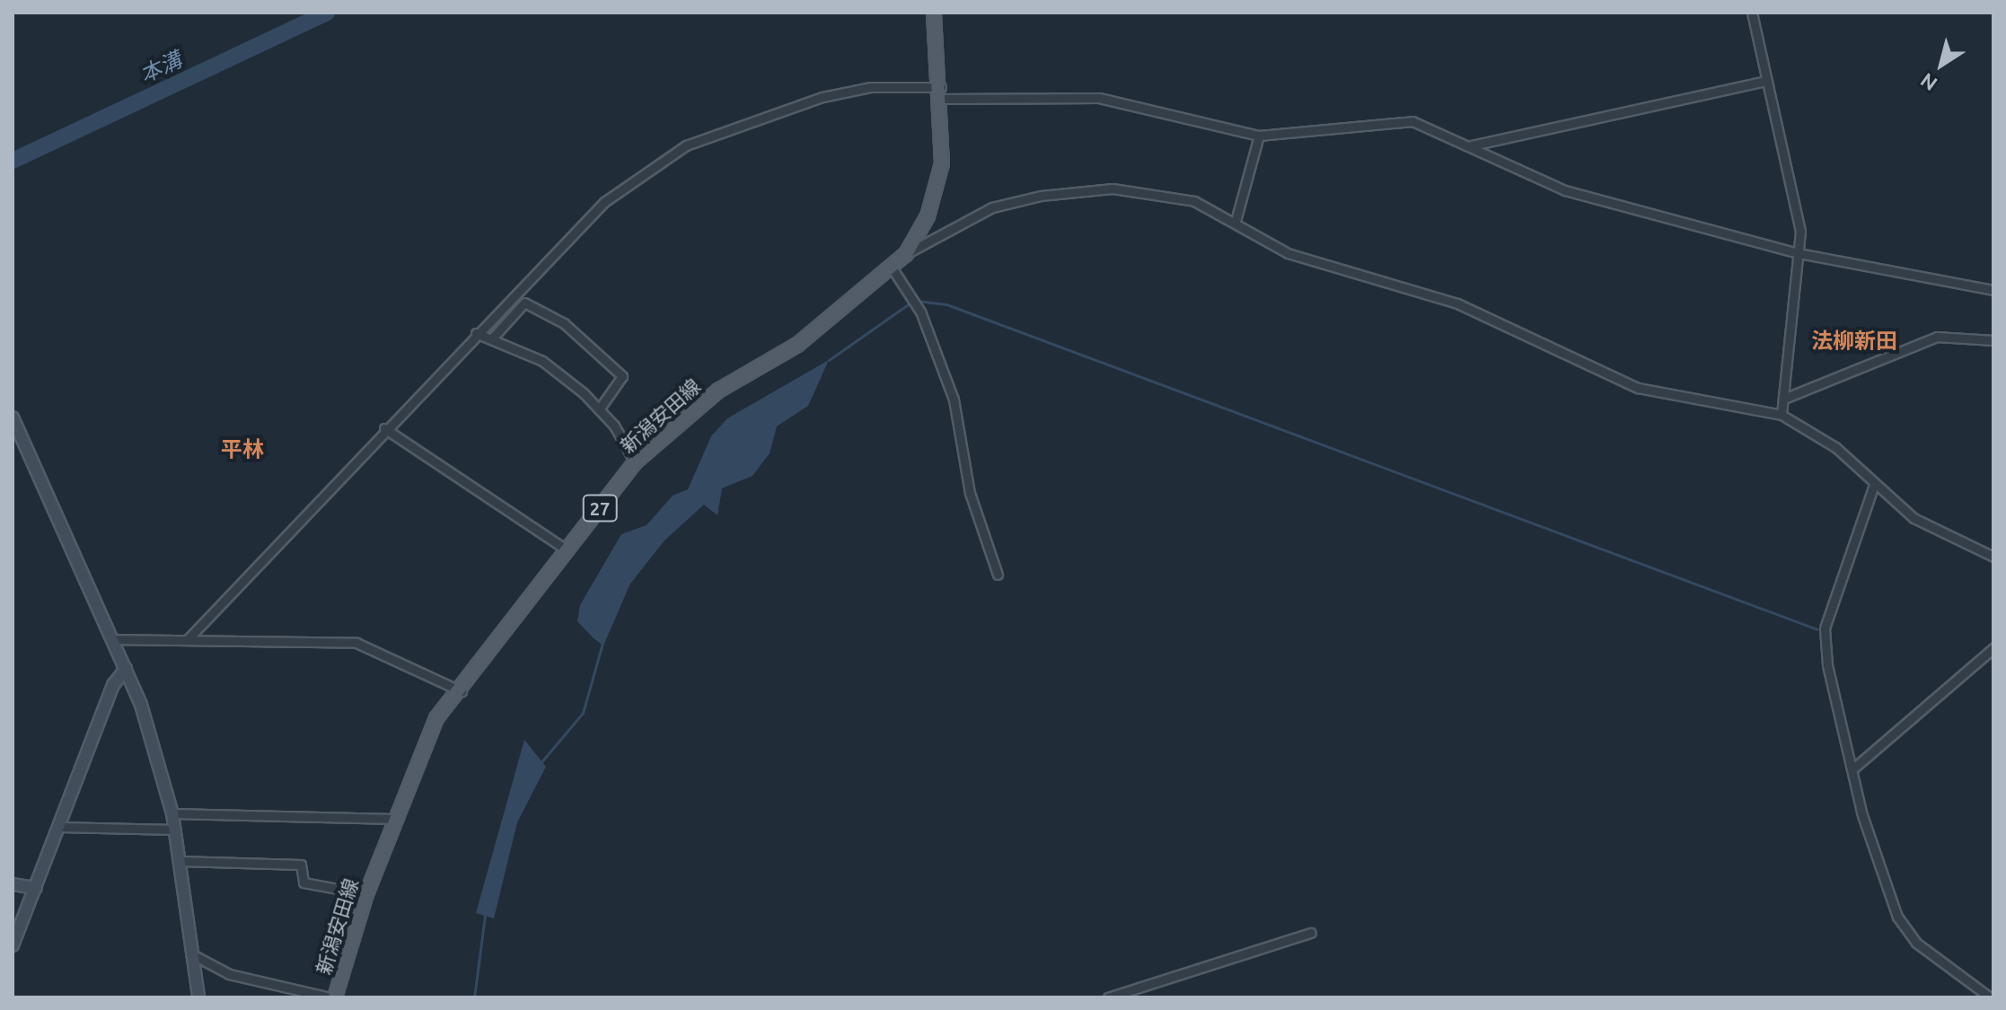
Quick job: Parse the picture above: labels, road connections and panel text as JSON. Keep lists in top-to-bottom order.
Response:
{
  "streets": {
    "main road": ["新潟安田線", "27"]
  },
  "districts": ["法柳新田", "平林"],
  "water": ["本溝"],
  "north": "bottom left"
}
